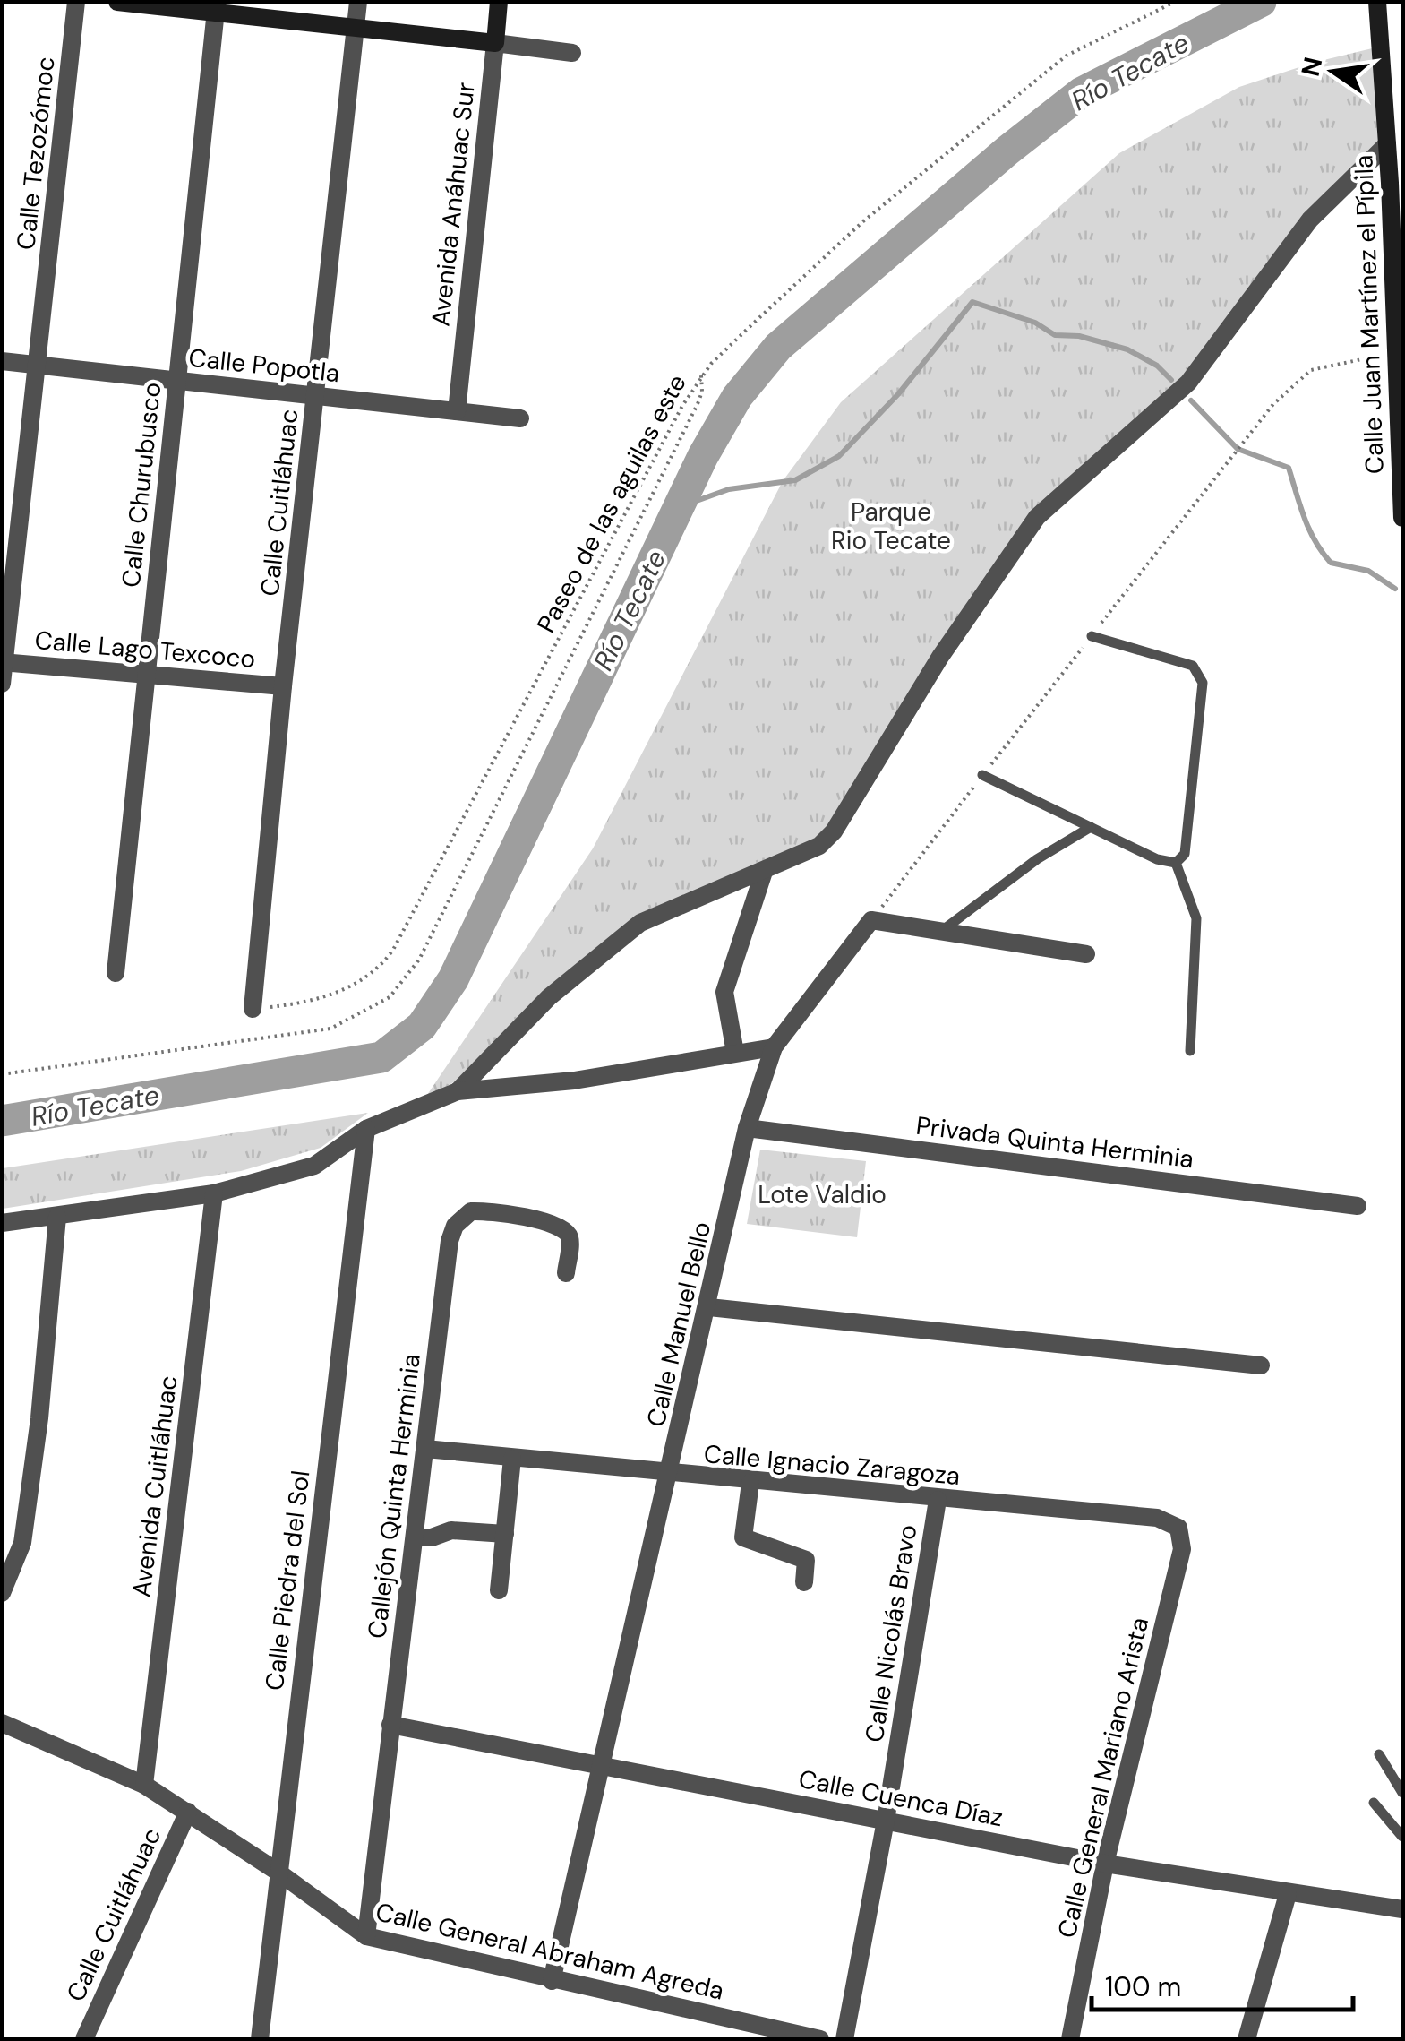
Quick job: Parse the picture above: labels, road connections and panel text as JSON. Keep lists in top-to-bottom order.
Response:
{
  "streets": {
    "main road": ["Avenida Anáhuac Sur", "Calle Juan Martínez el Pípila"],
    "street": [
      "Calle Tezozómoc",
      "Calle Popotla",
      "Calle Churubusco",
      "Calle Cuitláhuac",
      "Calle Lago Texcoco",
      "Privada Quinta Herminia",
      "Calle Manuel Bello",
      "Calle Ignacio Zaragoza",
      "Avenida Cuitláhuac",
      "Callejón Quinta Herminia",
      "Calle Piedra del Sol",
      "Calle Nicolás Bravo",
      "Calle General Mariano Arista",
      "Calle Cuenca Díaz",
      "Calle General Abraham Agreda"
    ],
    "path": ["Paseo de las aguilas este"]
  },
  "crossings": [
    ["Calle Tezozómoc", "Calle Popotla"],
    ["Calle Tezozómoc", "Calle Lago Texcoco"],
    ["Avenida Anáhuac Sur", "Calle Popotla"],
    ["Calle Popotla", "Calle Churubusco"],
    ["Calle Popotla", "Calle Cuitláhuac"],
    ["Calle Churubusco", "Calle Lago Texcoco"],
    ["Calle Cuitláhuac", "Paseo de las aguilas este"],
    ["Calle Cuitláhuac", "Calle Lago Texcoco"],
    ["Calle Cuitláhuac", "Calle General Abraham Agreda"],
    ["Privada Quinta Herminia", "Calle Manuel Bello"],
    ["Calle Manuel Bello", "Calle Ignacio Zaragoza"],
    ["Calle Manuel Bello", "Calle Cuenca Díaz"],
    ["Calle Manuel Bello", "Calle General Abraham Agreda"],
    ["Calle Ignacio Zaragoza", "Callejón Quinta Herminia"],
    ["Calle Ignacio Zaragoza", "Calle Nicolás Bravo"],
    ["Calle Ignacio Zaragoza", "Calle General Mariano Arista"],
    ["Avenida Cuitláhuac", "Calle General Abraham Agreda"],
    ["Callejón Quinta Herminia", "Calle Cuenca Díaz"],
    ["Callejón Quinta Herminia", "Calle General Abraham Agreda"],
    ["Calle Piedra del Sol", "Calle General Abraham Agreda"],
    ["Calle Nicolás Bravo", "Calle Cuenca Díaz"],
    ["Calle General Mariano Arista", "Calle Cuenca Díaz"]
  ],
  "water": ["Río Tecate"],
  "parks": ["Parque Rio Tecate", "Lote Valdio"],
  "scale_bar": "100 m",
  "north": "left"
}
